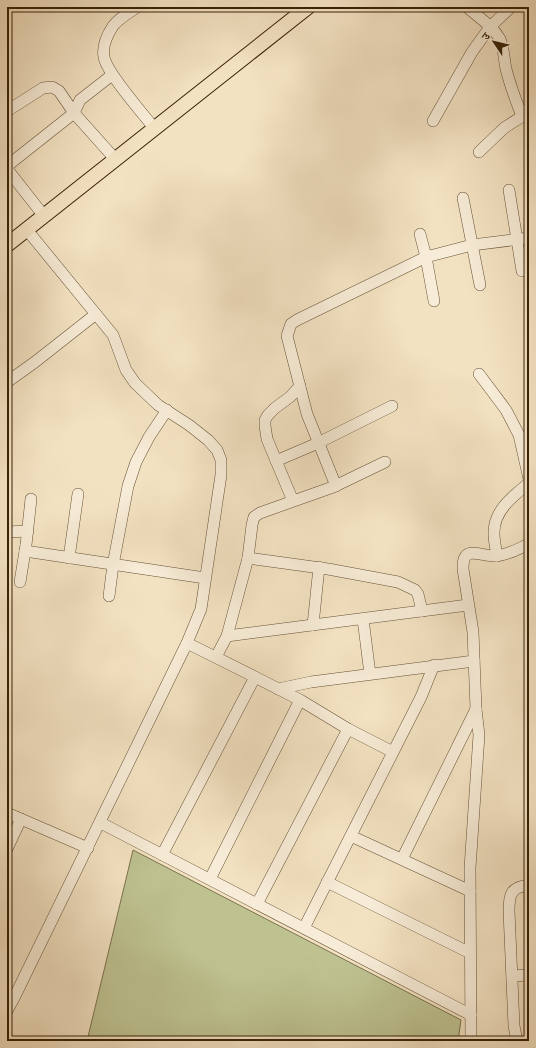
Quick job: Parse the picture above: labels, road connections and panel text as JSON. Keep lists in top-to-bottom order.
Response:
{
  "north": "top left"
}
